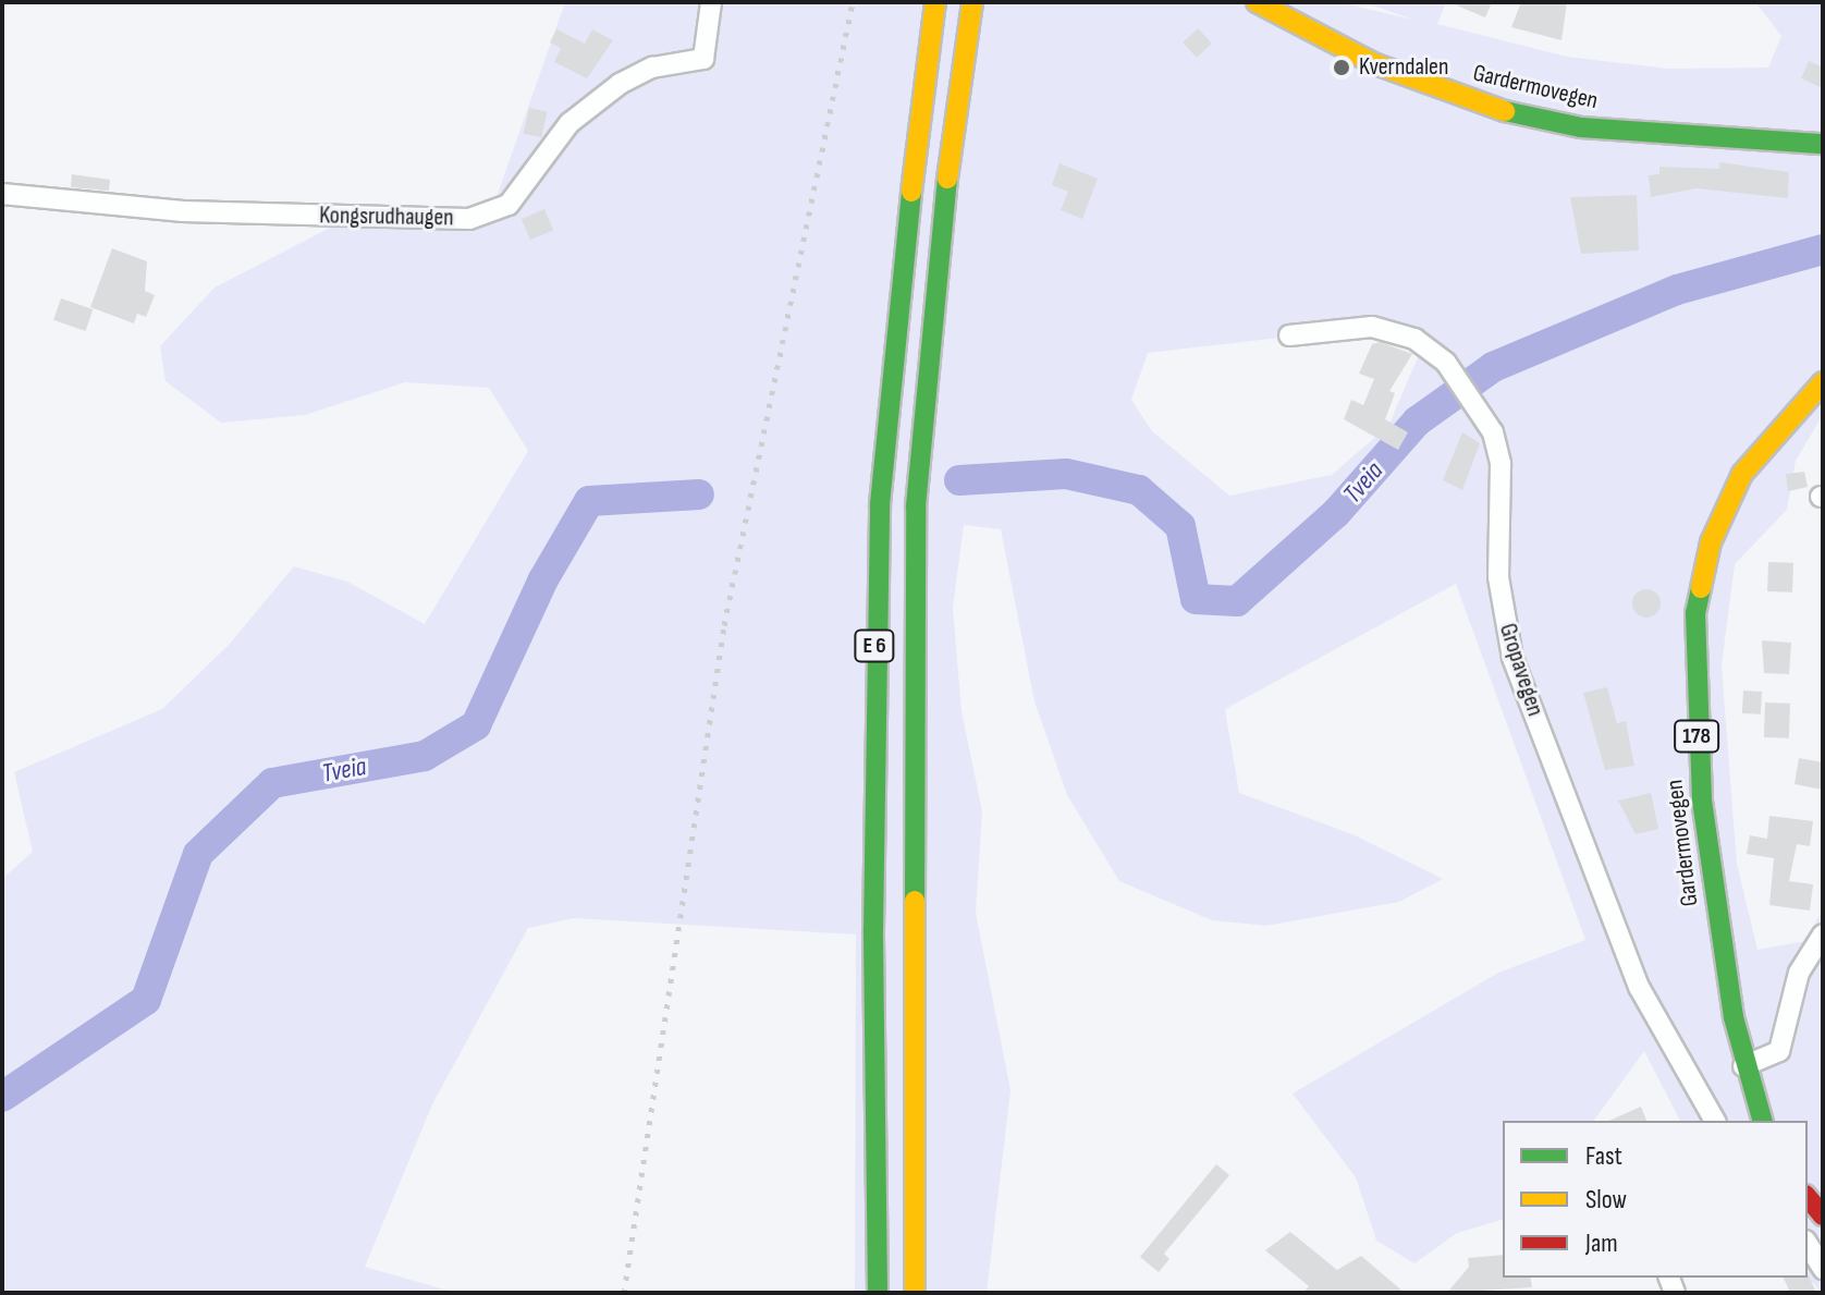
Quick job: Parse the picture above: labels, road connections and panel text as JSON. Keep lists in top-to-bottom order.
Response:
{
  "streets": {
    "main road": ["Gardermovegen", "E 6", "178"],
    "street": ["Kongsrudhaugen", "Gropavegen"]
  },
  "water": ["Tveia"],
  "places": ["Kverndalen"],
  "legend": ["Fast", "Slow", "Jam"]
}
